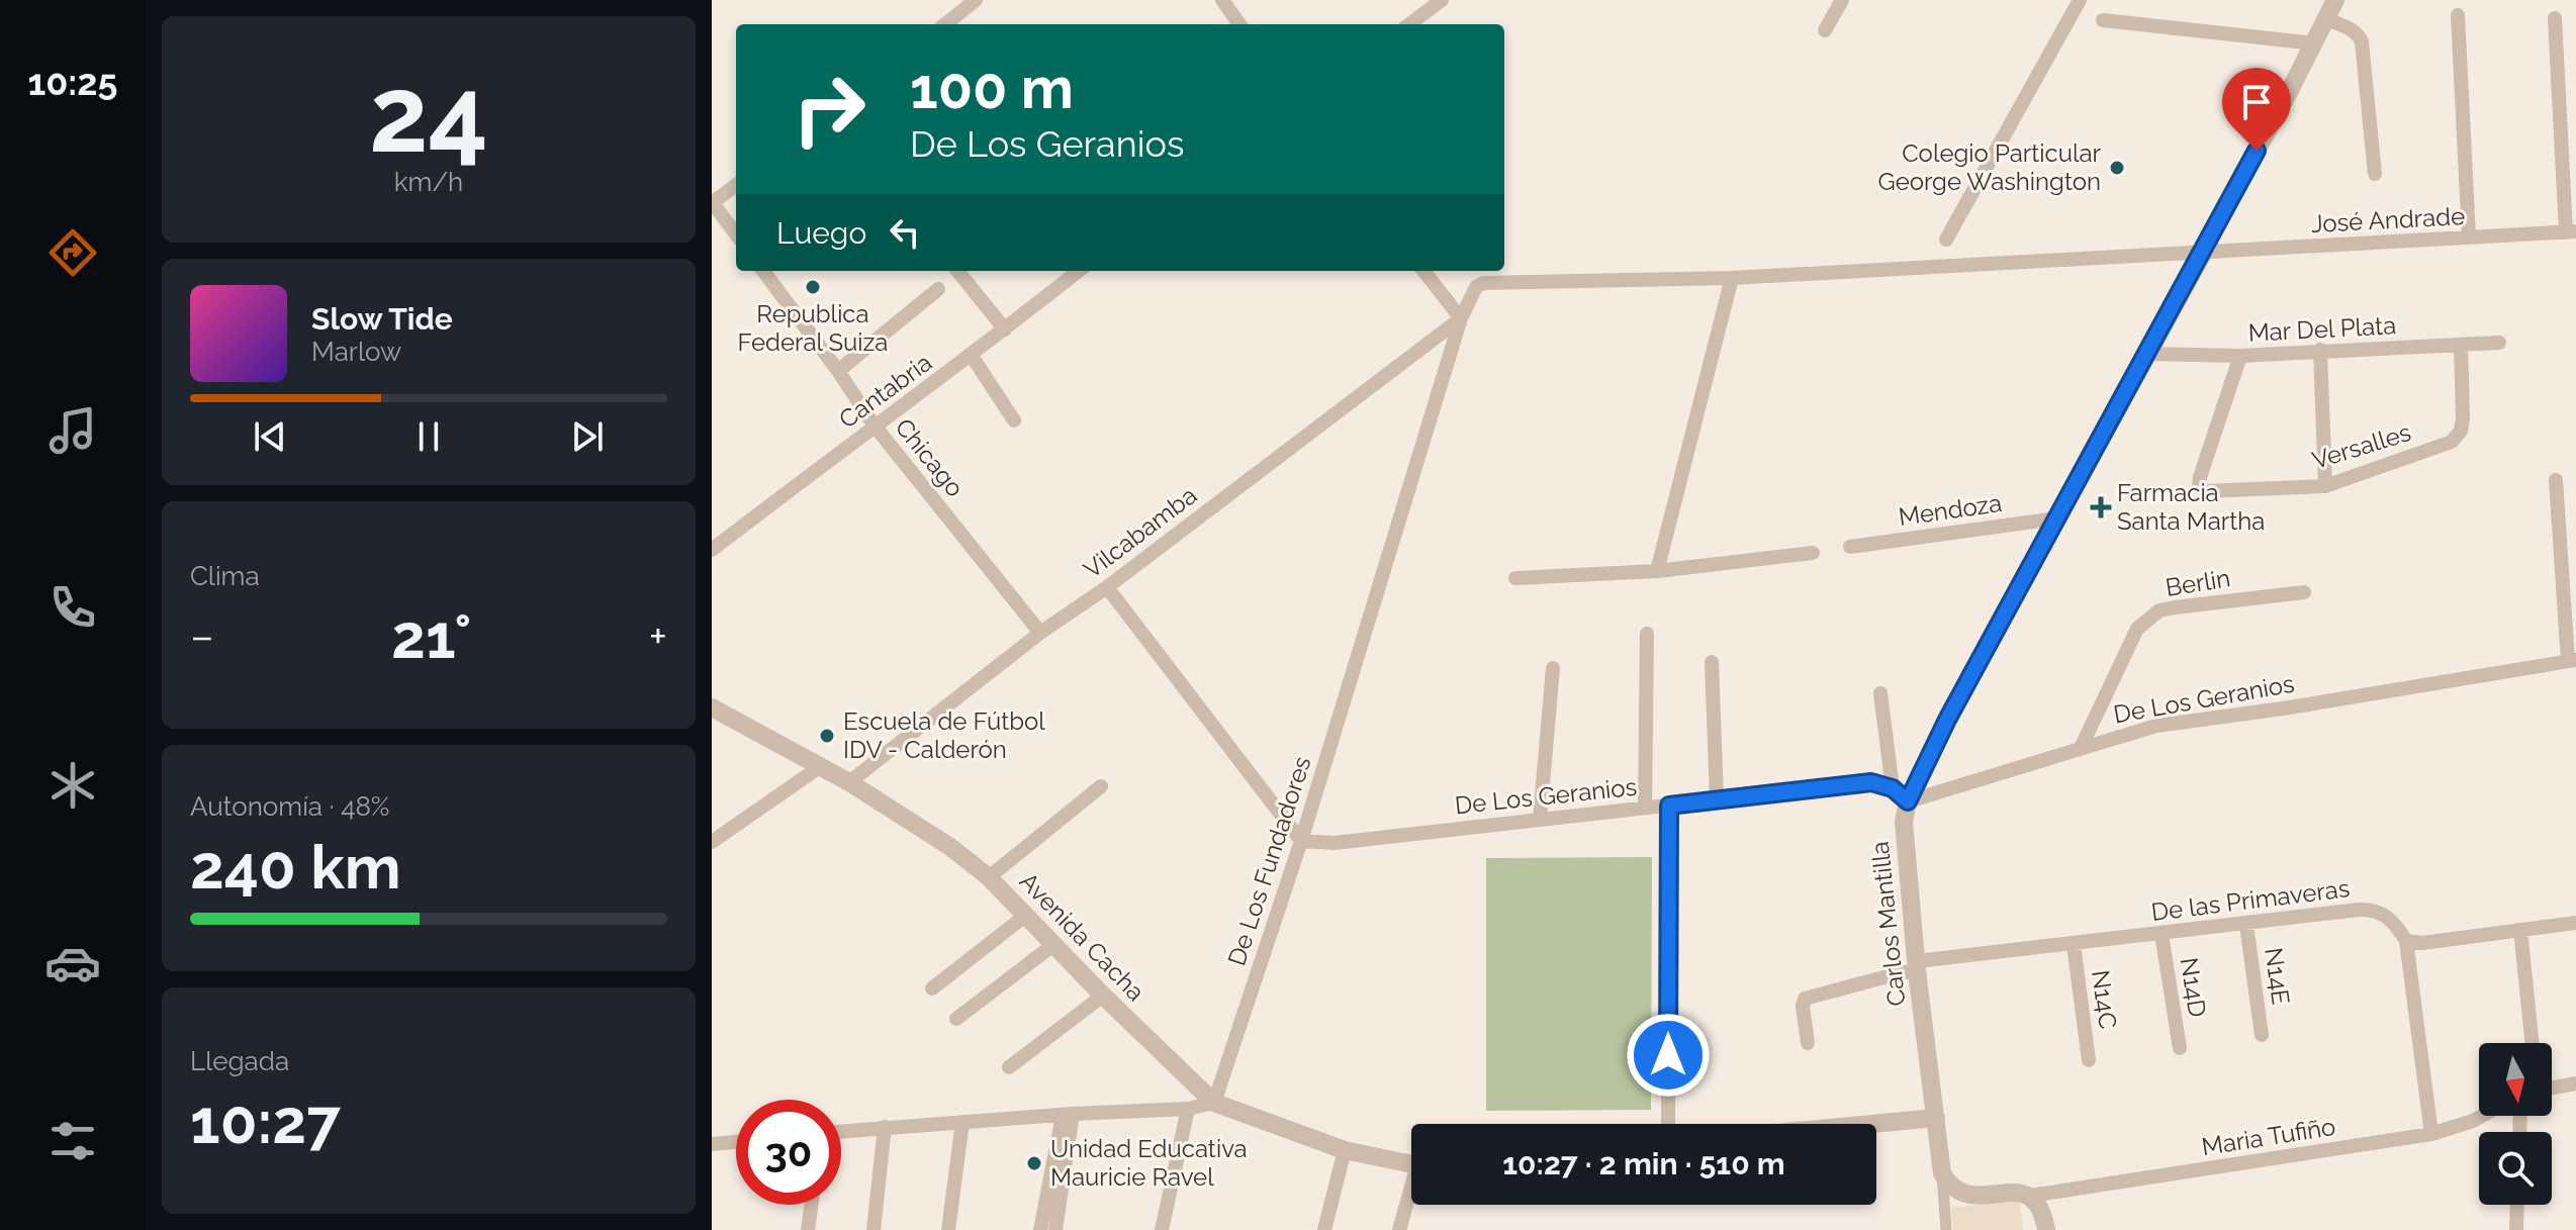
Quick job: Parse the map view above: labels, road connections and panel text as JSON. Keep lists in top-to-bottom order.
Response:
{
  "streets": {
    "street": [
      "José Andrade",
      "Mar Del Plata",
      "Cantabria",
      "Versalles",
      "Chicago",
      "Mendoza",
      "Vilcabamba",
      "Berlin",
      "De Los Geranios",
      "De Los Fundadores",
      "De las Primaveras",
      "Carlos Mantilla",
      "Avenida Cacha",
      "N14E",
      "N14D",
      "N14C",
      "Maria Tufiño"
    ]
  },
  "crossings": [
    ["José Andrade", "Vilcabamba"],
    ["José Andrade", "De Los Fundadores"],
    ["José Andrade", "Carlos Mantilla"],
    ["Mar Del Plata", "Versalles"],
    ["Mar Del Plata", "Carlos Mantilla"],
    ["Cantabria", "Chicago"],
    ["Chicago", "Vilcabamba"],
    ["Mendoza", "Carlos Mantilla"],
    ["Vilcabamba", "De Los Fundadores"],
    ["Vilcabamba", "Avenida Cacha"],
    ["Berlin", "De Los Geranios"],
    ["De Los Geranios", "De Los Fundadores"],
    ["De Los Geranios", "Carlos Mantilla"],
    ["De Los Fundadores", "Avenida Cacha"],
    ["De las Primaveras", "Carlos Mantilla"],
    ["De las Primaveras", "N14E"],
    ["De las Primaveras", "N14D"],
    ["De las Primaveras", "N14C"]
  ],
  "places": {
    "other": [
      "Colegio Particular George Washington",
      "Republica Federal Suiza",
      "Escuela de Fútbol IDV - Calderón",
      "Unidad Educativa Mauricie Ravel"
    ],
    "health": ["Farmacia Santa Martha"]
  },
  "north": "bottom",
  "page": {
    "tabs": "10:25",
    "tile": [
      ["24", "km/h"],
      "Clima",
      ["Autonomía · 48%", "240 km"],
      ["Llegada", "10:27"]
    ],
    "turn": ["100 m", "De Los Geranios"],
    "then": "Luego",
    "song": ["Slow Tide", "Marlow"],
    "heat": ["−", "21°", "+"],
    "limit": "30",
    "trip": "10:27 · 2 min · 510 m"
  }
}
